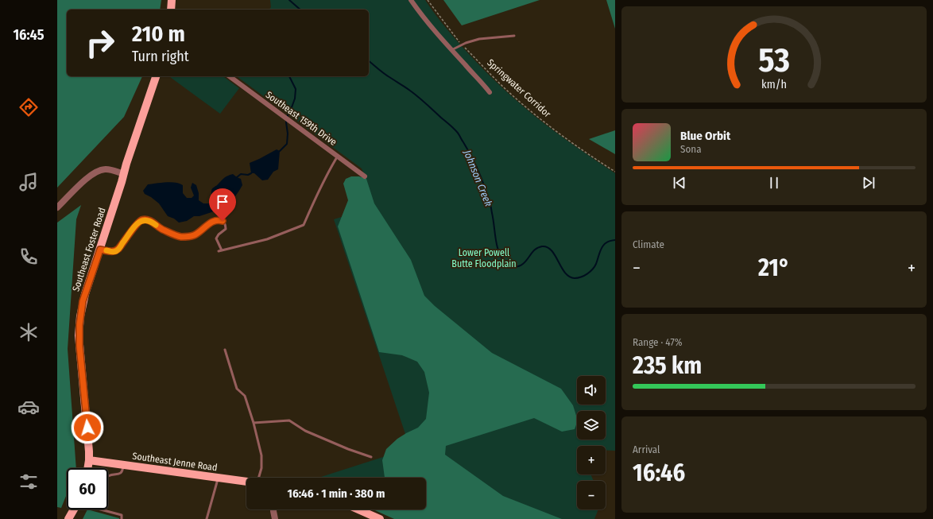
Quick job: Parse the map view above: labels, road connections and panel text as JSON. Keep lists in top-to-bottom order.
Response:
{
  "streets": {
    "main road": ["Southeast Foster Road", "Southeast Jenne Road"],
    "street": ["Southeast 159th Drive"],
    "path": ["Springwater Corridor"]
  },
  "crossings": [
    ["Southeast Foster Road", "Southeast Jenne Road"]
  ],
  "water": ["Johnson Creek"],
  "parks": ["Lower Powell Butte Floodplain"],
  "page": {
    "tabs": "16:45",
    "turn": ["210 m", "Turn right"],
    "song": ["Blue Orbit", "Sona"],
    "tile": [
      "Climate",
      ["Range · 47%", "235 km"],
      ["Arrival", "16:46"]
    ],
    "heat": ["−", "21°", "+"],
    "map_buttons": ["+", "−"],
    "limit": "60",
    "trip": "16:46 · 1 min · 380 m",
    "gauge": ["53", "km/h"]
  }
}
